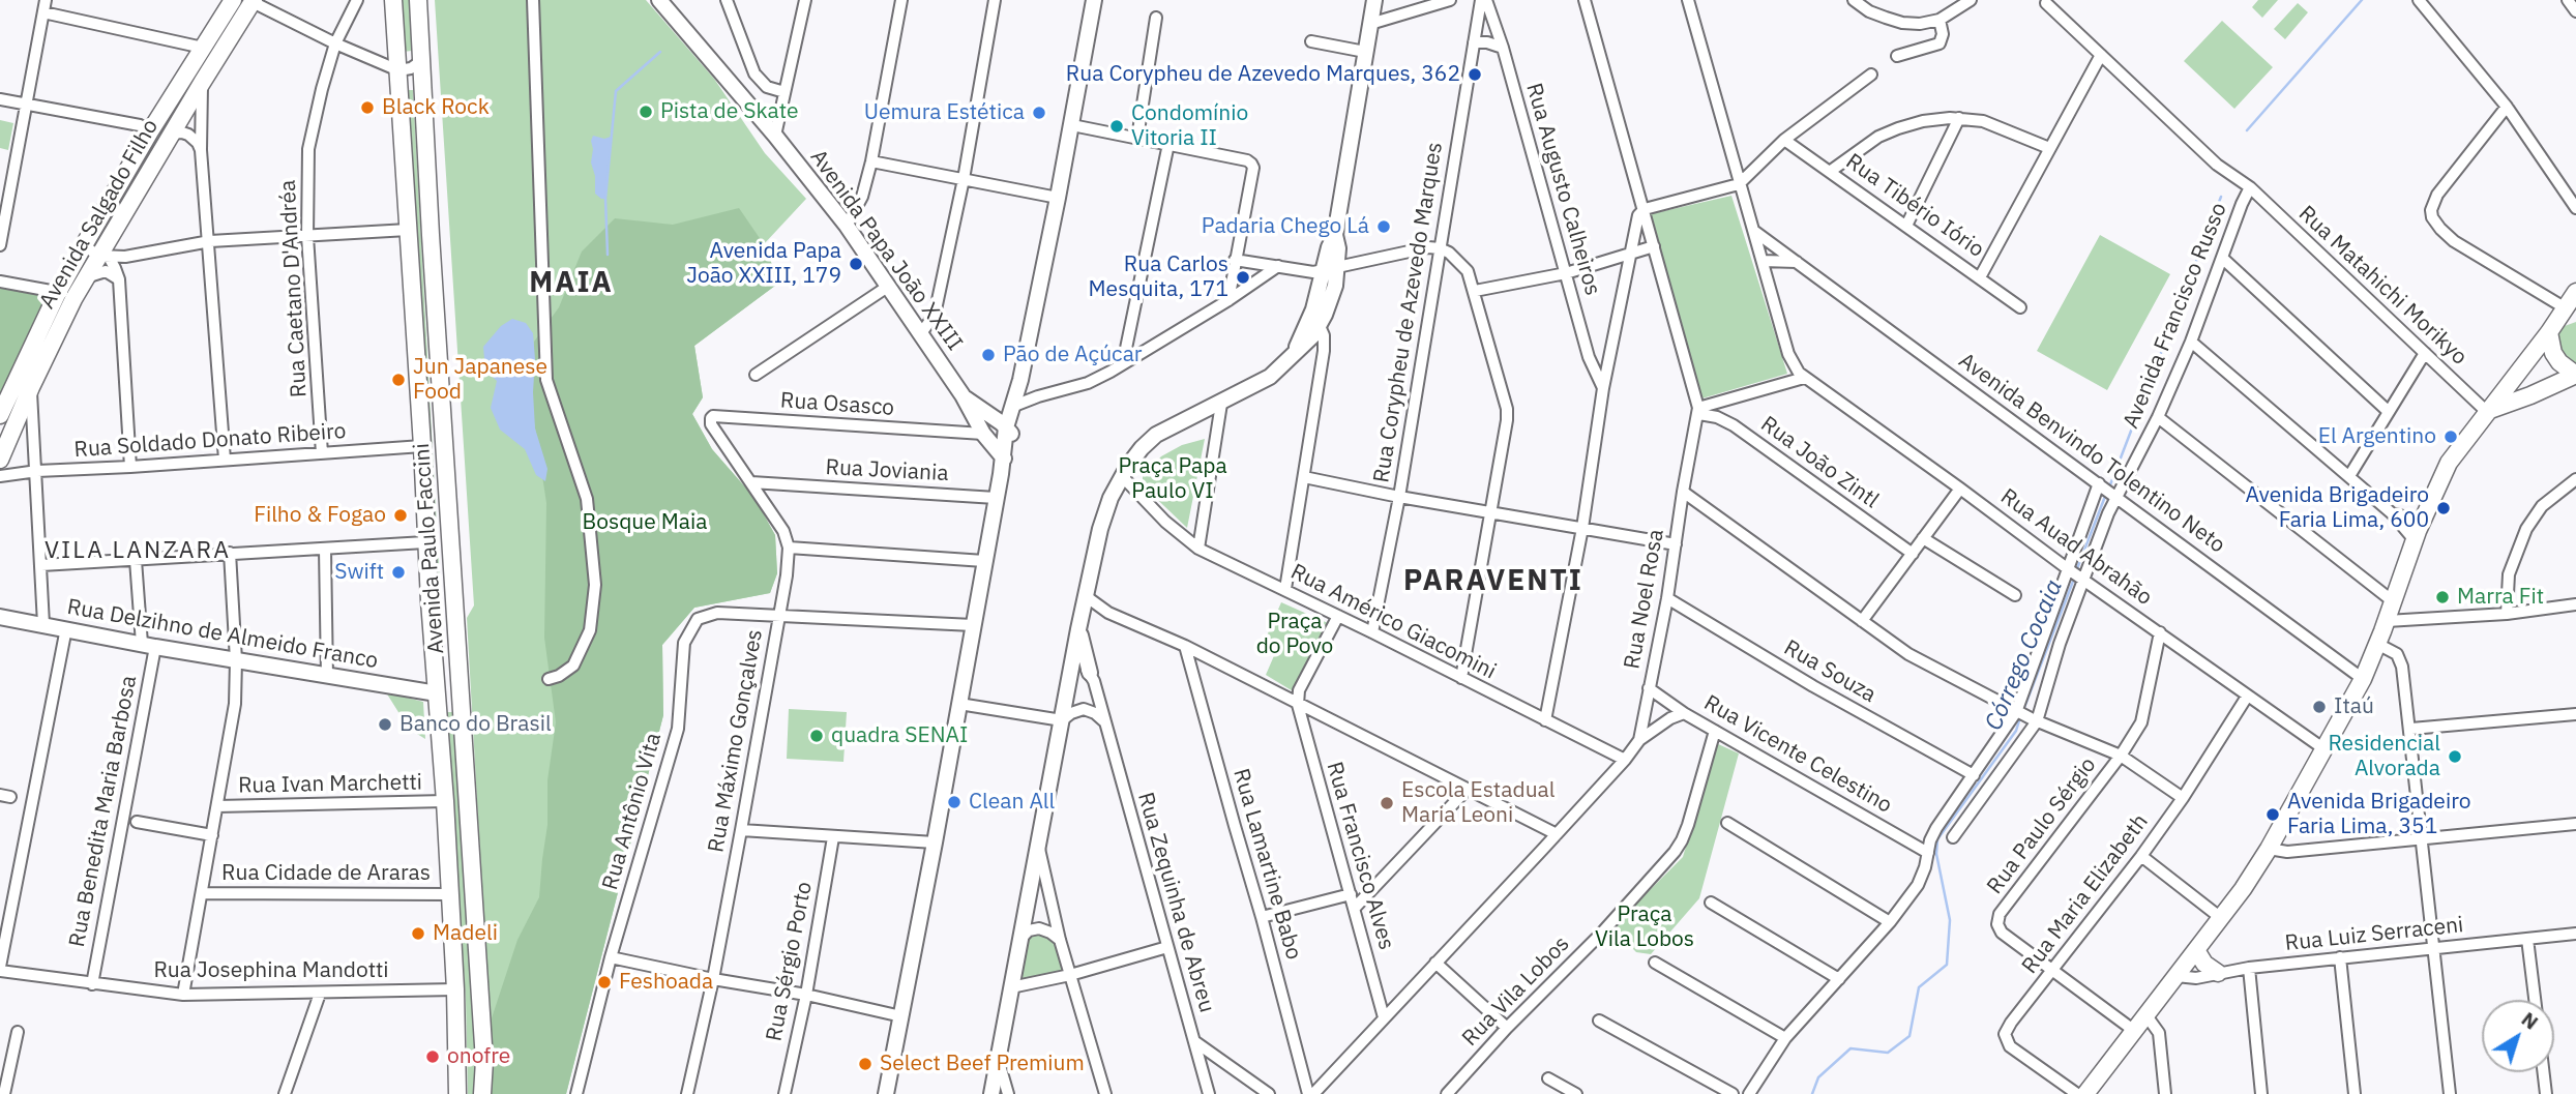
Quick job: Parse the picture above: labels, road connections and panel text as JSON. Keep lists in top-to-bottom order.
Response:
{
  "streets": {
    "main road": ["Avenida Salgado Filho", "Avenida Paulo Faccini"],
    "street": [
      "Rua Augusto Calheiros",
      "Rua Tibério Iório",
      "Avenida Papa João XXIII",
      "Rua Matahichi Morikyo",
      "Rua Caetano D'Andréa",
      "Rua Corypheu de Azevedo Marques",
      "Avenida Francisco Russo",
      "Rua Osasco",
      "Rua Soldado Donato Ribeiro",
      "Avenida Benvindo Tolentino Neto",
      "Rua João Zintl",
      "Rua Joviania",
      "Rua Auad Abrahão",
      "Rua Noel Rosa",
      "Rua Américo Giacomini",
      "Rua Delzihno de Almeido Franco",
      "Rua Souza",
      "Rua Máximo Gonçalves",
      "Rua Vicente Celestino",
      "Rua Ivan Marchetti",
      "Rua Benedita Maria Barbosa",
      "Rua Antônio Vita",
      "Rua Paulo Sérgio",
      "Rua Francisco Alves",
      "Rua Lamartine Babo",
      "Rua Cidade de Araras",
      "Rua Maria Elizabeth",
      "Rua Zequinha de Abreu",
      "Rua Luiz Serraceni",
      "Rua Sérgio Porto",
      "Rua Josephina Mandotti",
      "Rua Vila Lobos"
    ]
  },
  "crossings": [
    ["Rua Augusto Calheiros", "Rua Corypheu de Azevedo Marques"],
    ["Avenida Papa João XXIII", "Rua Osasco"],
    ["Rua Matahichi Morikyo", "Avenida Francisco Russo"],
    ["Rua Caetano D'Andréa", "Rua Soldado Donato Ribeiro"],
    ["Rua Corypheu de Azevedo Marques", "Rua Américo Giacomini"],
    ["Avenida Francisco Russo", "Avenida Benvindo Tolentino Neto"],
    ["Avenida Francisco Russo", "Rua Auad Abrahão"],
    ["Rua Osasco", "Rua Joviania"],
    ["Rua Soldado Donato Ribeiro", "Avenida Paulo Faccini"],
    ["Rua João Zintl", "Rua Noel Rosa"],
    ["Rua Auad Abrahão", "Rua Paulo Sérgio"],
    ["Rua Auad Abrahão", "Rua Maria Elizabeth"],
    ["Avenida Paulo Faccini", "Rua Delzihno de Almeido Franco"],
    ["Avenida Paulo Faccini", "Rua Ivan Marchetti"],
    ["Avenida Paulo Faccini", "Rua Cidade de Araras"],
    ["Avenida Paulo Faccini", "Rua Josephina Mandotti"],
    ["Rua Noel Rosa", "Rua Américo Giacomini"],
    ["Rua Noel Rosa", "Rua Souza"],
    ["Rua Noel Rosa", "Rua Vicente Celestino"],
    ["Rua Noel Rosa", "Rua Francisco Alves"],
    ["Rua Delzihno de Almeido Franco", "Rua Benedita Maria Barbosa"],
    ["Rua Máximo Gonçalves", "Rua Antônio Vita"],
    ["Rua Vicente Celestino", "Rua Vila Lobos"],
    ["Rua Benedita Maria Barbosa", "Rua Josephina Mandotti"],
    ["Rua Paulo Sérgio", "Rua Maria Elizabeth"]
  ],
  "districts": ["MAIA", "VILA LANZARA", "PARAVENTI"],
  "water": ["Córrego Cocaia"],
  "parks": [
    "Praça Papa Paulo VI",
    "Bosque Maia",
    "Praça do Povo",
    "Praça Vila Lobos"
  ],
  "places": [
    "Rua Corypheu de Azevedo Marques, 362",
    "Black Rock",
    "Pista de Skate",
    "Uemura Estética",
    "Condomínio Vitoria II",
    "Padaria Chego Lá",
    "Avenida Papa João XXIII, 179",
    "Rua Carlos Mesquita, 171",
    "Pão de Açúcar",
    "Jun Japanese Food",
    "El Argentino",
    "Avenida Brigadeiro Faria Lima, 600",
    "Filho & Fogao",
    "Swift",
    "Marra Fit",
    "Itaú",
    "Banco do Brasil",
    "quadra SENAI",
    "Residencial Alvorada",
    "Clean All",
    "Escola Estadual Maria Leoni",
    "Avenida Brigadeiro Faria Lima, 351",
    "Madeli",
    "Feshoada",
    "onofre",
    "Select Beef Premium"
  ],
  "north": "top right"
}
